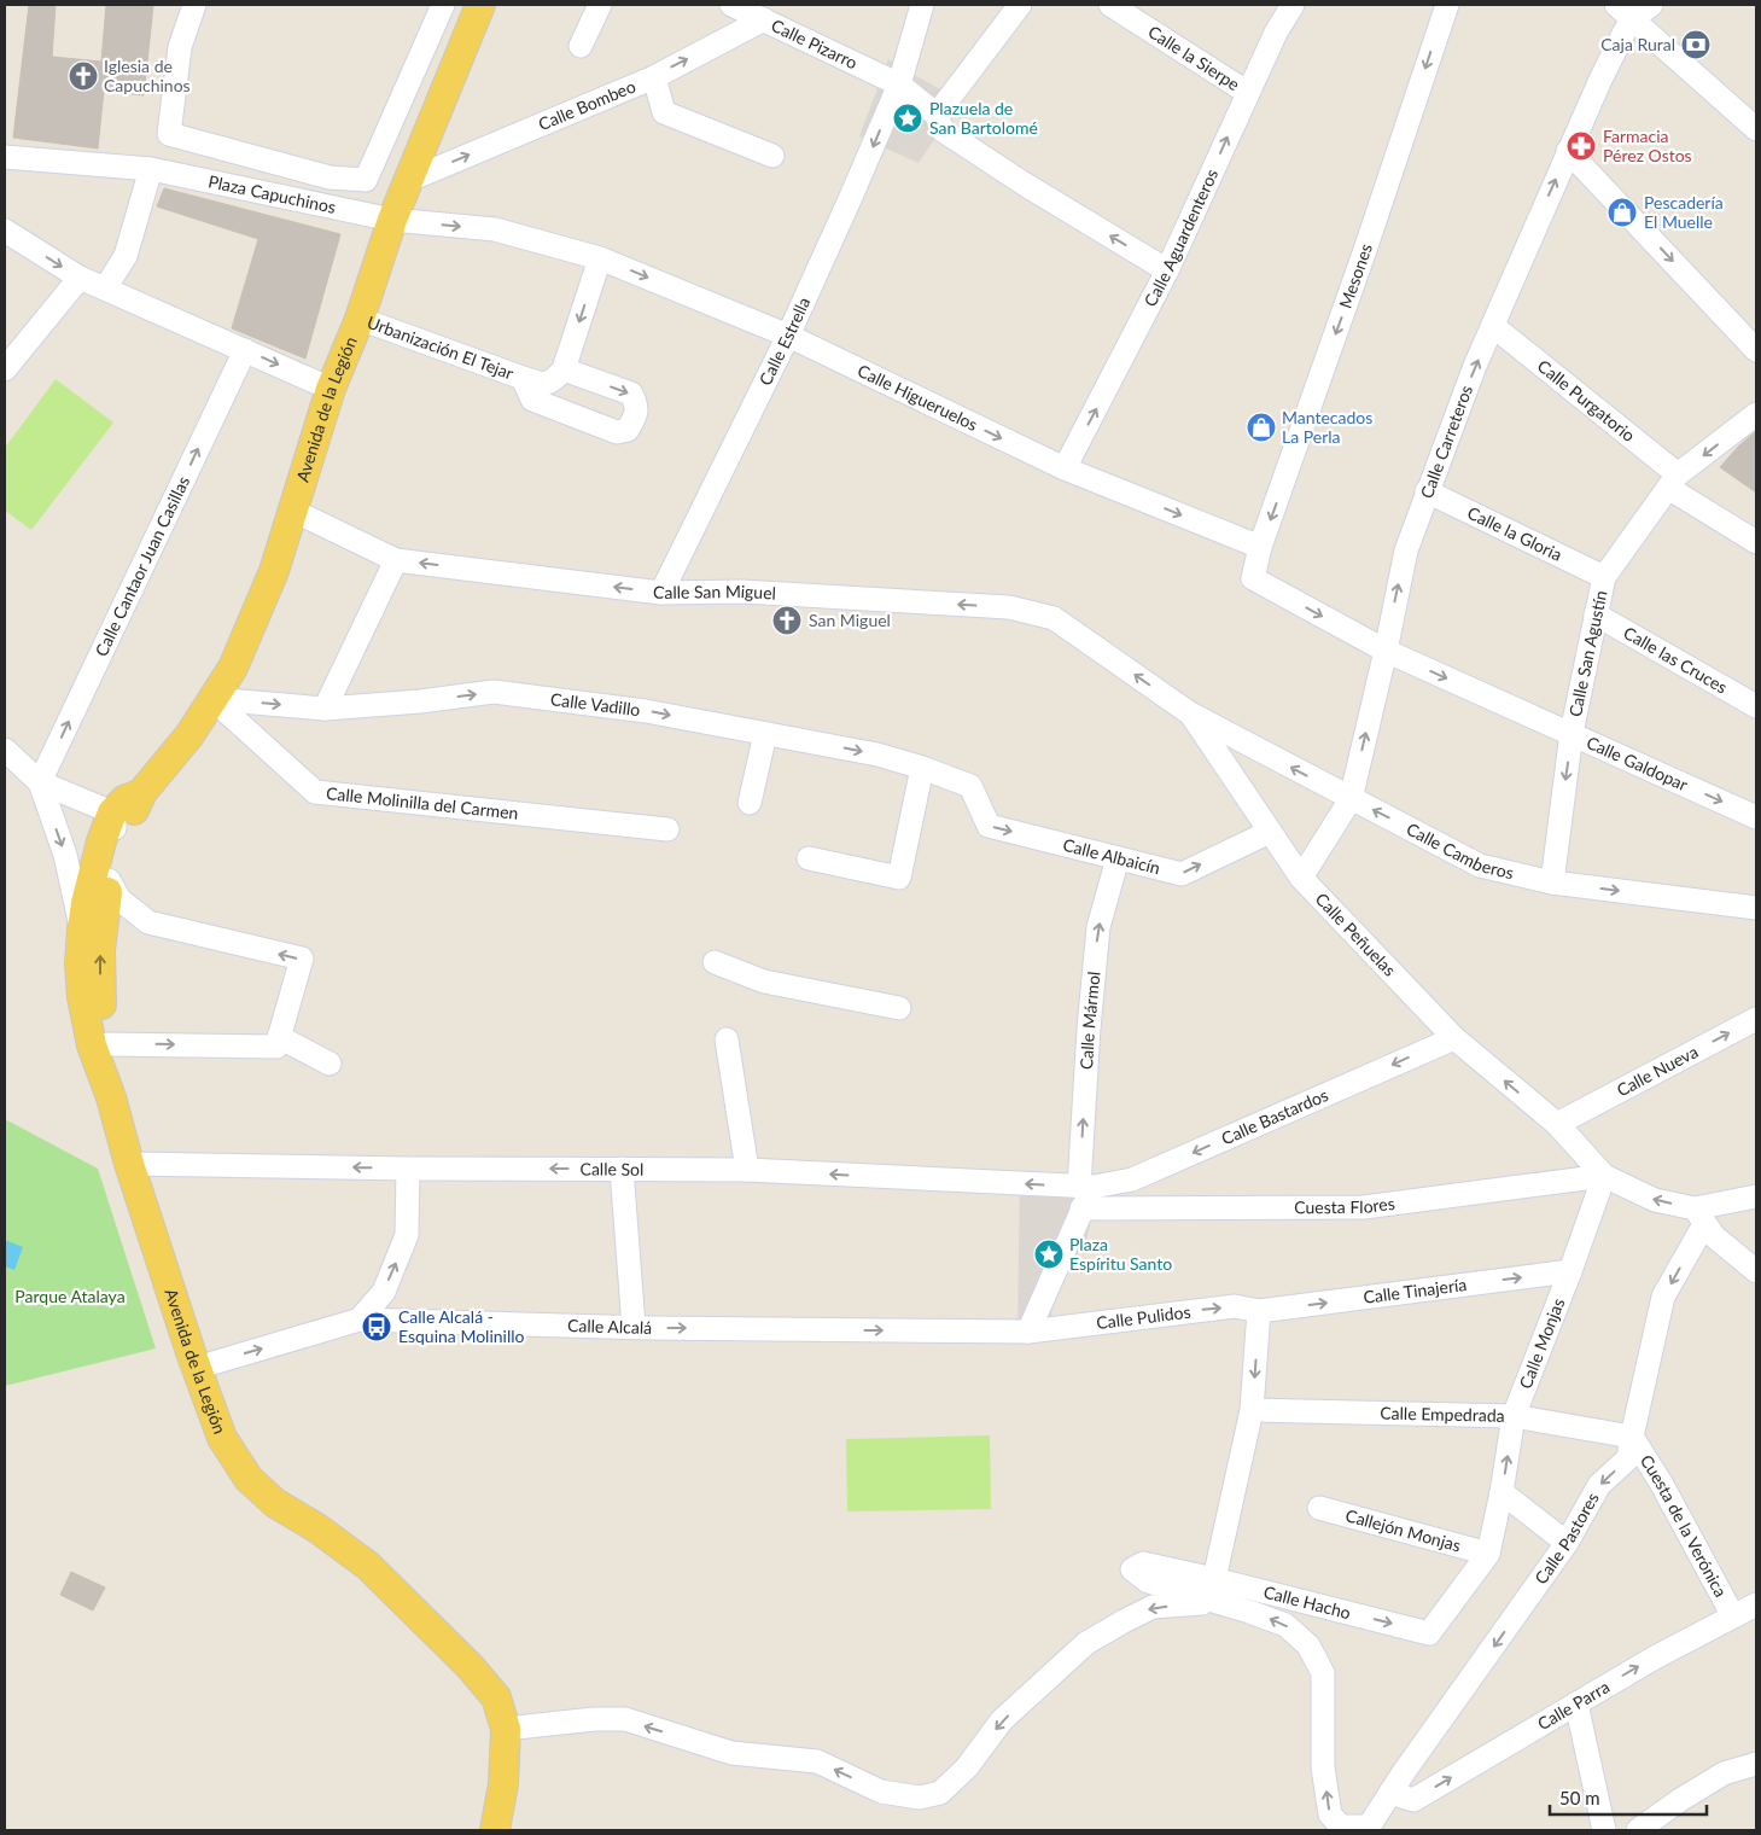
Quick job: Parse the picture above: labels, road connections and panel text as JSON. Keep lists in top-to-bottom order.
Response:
{
  "streets": {
    "main road": ["Avenida de la Legión"],
    "street": [
      "Calle Pizarro",
      "Calle la Sierpe",
      "Calle Bombeo",
      "Plaza Capuchinos",
      "Calle Aguardenteros",
      "Mesones",
      "Calle Estrella",
      "Urbanización El Tejar",
      "Calle Higueruelos",
      "Calle Purgatorio",
      "Calle Carreteros",
      "Calle la Gloria",
      "Calle Cantaor Juan Casillas",
      "Calle San Miguel",
      "Calle San Agustín",
      "Calle las Cruces",
      "Calle Vadillo",
      "Calle Galdopar",
      "Calle Molinilla del Carmen",
      "Calle Camberos",
      "Calle Albaicín",
      "Calle Peñuelas",
      "Calle Mármol",
      "Calle Nueva",
      "Calle Bastardos",
      "Calle Sol",
      "Cuesta Flores",
      "Calle Tinajería",
      "Calle Pulidos",
      "Calle Alcalá",
      "Calle Monjas",
      "Calle Empedrada",
      "Cuesta de la Verónica",
      "Callejón Monjas",
      "Calle Pastores",
      "Calle Hacho",
      "Calle Parra"
    ]
  },
  "crossings": [
    ["Calle Pizarro", "Calle Bombeo"],
    ["Calle Pizarro", "Calle Aguardenteros"],
    ["Calle Pizarro", "Calle Estrella"],
    ["Calle la Sierpe", "Calle Aguardenteros"],
    ["Calle Bombeo", "Avenida de la Legión"],
    ["Plaza Capuchinos", "Calle Higueruelos"],
    ["Plaza Capuchinos", "Avenida de la Legión"],
    ["Calle Aguardenteros", "Calle Higueruelos"],
    ["Mesones", "Calle Higueruelos"],
    ["Calle Estrella", "Calle Higueruelos"],
    ["Calle Estrella", "Calle San Miguel"],
    ["Urbanización El Tejar", "Avenida de la Legión"],
    ["Calle Higueruelos", "Avenida de la Legión"],
    ["Calle Purgatorio", "Calle Carreteros"],
    ["Calle Purgatorio", "Calle San Agustín"],
    ["Avenida de la Legión", "Calle San Miguel"],
    ["Avenida de la Legión", "Calle Vadillo"],
    ["Avenida de la Legión", "Calle Molinilla del Carmen"],
    ["Avenida de la Legión", "Calle Sol"],
    ["Avenida de la Legión", "Calle Alcalá"],
    ["Calle Carreteros", "Calle la Gloria"],
    ["Calle Carreteros", "Calle Galdopar"],
    ["Calle Carreteros", "Calle Camberos"],
    ["Calle Carreteros", "Calle Peñuelas"],
    ["Calle la Gloria", "Calle San Agustín"],
    ["Calle San Miguel", "Calle Camberos"],
    ["Calle San Miguel", "Calle Peñuelas"],
    ["Calle San Agustín", "Calle las Cruces"],
    ["Calle San Agustín", "Calle Galdopar"],
    ["Calle San Agustín", "Calle Camberos"],
    ["Calle Vadillo", "Calle Molinilla del Carmen"],
    ["Calle Vadillo", "Calle Albaicín"],
    ["Calle Camberos", "Calle Peñuelas"],
    ["Calle Albaicín", "Calle Peñuelas"],
    ["Calle Albaicín", "Calle Mármol"],
    ["Calle Peñuelas", "Calle Nueva"],
    ["Calle Peñuelas", "Calle Bastardos"],
    ["Calle Peñuelas", "Cuesta Flores"],
    ["Calle Peñuelas", "Calle Monjas"],
    ["Calle Mármol", "Calle Bastardos"],
    ["Calle Mármol", "Calle Sol"],
    ["Calle Mármol", "Cuesta Flores"],
    ["Calle Bastardos", "Calle Sol"],
    ["Calle Bastardos", "Cuesta Flores"],
    ["Calle Sol", "Cuesta Flores"],
    ["Cuesta Flores", "Calle Monjas"],
    ["Calle Tinajería", "Calle Pulidos"],
    ["Calle Tinajería", "Calle Monjas"],
    ["Calle Pulidos", "Calle Alcalá"],
    ["Calle Monjas", "Calle Empedrada"],
    ["Calle Monjas", "Calle Hacho"],
    ["Calle Empedrada", "Cuesta de la Verónica"],
    ["Calle Empedrada", "Calle Pastores"],
    ["Calle Empedrada", "Calle Hacho"],
    ["Cuesta de la Verónica", "Calle Pastores"],
    ["Cuesta de la Verónica", "Calle Parra"],
    ["Callejón Monjas", "Calle Hacho"],
    ["Calle Pastores", "Calle Parra"]
  ],
  "one_way": [
    "Calle Pizarro",
    "Calle Bombeo",
    "Calle Aguardenteros",
    "Mesones",
    "Calle Estrella",
    "Calle Higueruelos",
    "Calle Carreteros",
    "Calle Cantaor Juan Casillas",
    "Calle San Miguel",
    "Calle San Agustín",
    "Calle Vadillo",
    "Calle Galdopar",
    "Calle Albaicín",
    "Calle Mármol",
    "Calle Nueva",
    "Calle Bastardos",
    "Calle Tinajería",
    "Calle Pulidos",
    "Calle Alcalá"
  ],
  "parks": ["Parque Atalaya"],
  "places": {
    "bank": ["Caja Rural"],
    "church": ["Iglesia de Capuchinos", "San Miguel"],
    "place": ["Plazuela de San Bartolomé", "Plaza Espíritu Santo"],
    "pharmacy": ["Farmacia Pérez Ostos"],
    "shop": ["Pescadería El Muelle", "Mantecados La Perla"],
    "bus stop": ["Calle Alcalá - Esquina Molinillo"]
  },
  "scale_bar": "50 m"
}
